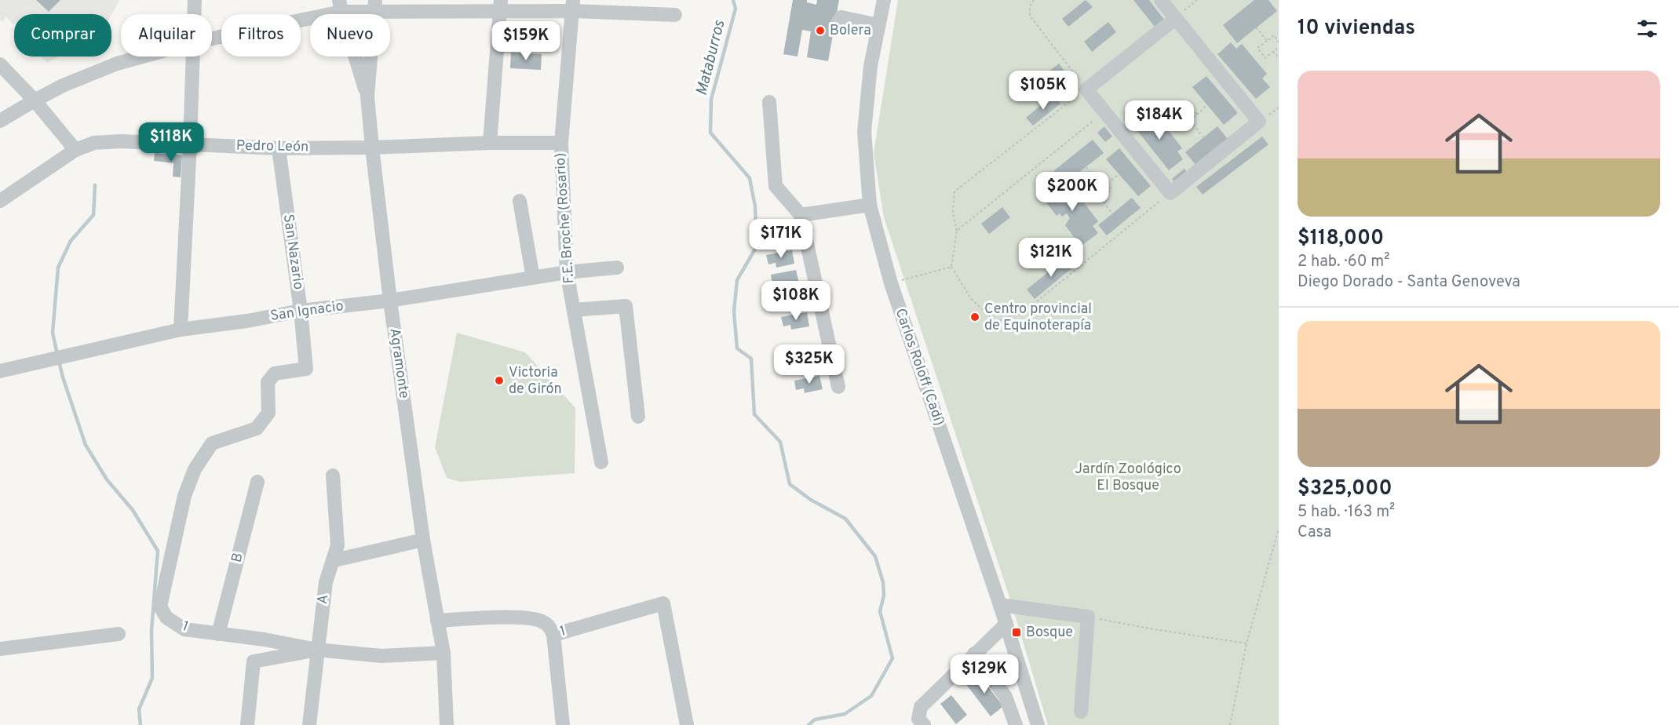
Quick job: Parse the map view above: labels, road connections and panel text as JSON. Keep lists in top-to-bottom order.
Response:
{
  "streets": {
    "street": [
      "Pedro León",
      "F.E. Broche (Rosario)",
      "San Nazario",
      "San Ignacio",
      "Agramonte",
      "Carlos Roloff (Cadí)",
      "B",
      "A",
      "1"
    ]
  },
  "crossings": [
    ["Pedro León", "F.E. Broche (Rosario)"],
    ["Pedro León", "San Nazario"],
    ["Pedro León", "Agramonte"],
    ["F.E. Broche (Rosario)", "San Ignacio"],
    ["San Nazario", "San Ignacio"],
    ["San Nazario", "1"],
    ["San Ignacio", "Agramonte"],
    ["Agramonte", "1"],
    ["B", "1"],
    ["A", "1"]
  ],
  "water": ["Mataburros"],
  "parks": ["Jardín Zoológico El Bosque"],
  "places": {
    "other": ["Bolera", "Centro provincial de Equinoterapía", "Victoria de Girón"],
    "transit": ["Bosque"]
  },
  "page": {
    "heading": "10 viviendas",
    "chip": [
      "Comprar",
      "Alquilar",
      "Filtros",
      "Nuevo"
    ],
    "price": [
      "$159K",
      "$105K",
      "$184K",
      "$118K",
      "$200K",
      "$171K",
      "$121K",
      "$108K",
      "$325K",
      "$129K"
    ],
    "list": [
      {
        "name": "$118,000",
        "note": "2 hab. · 60 m² · Diego Dorado - Santa Genoveva"
      },
      {
        "name": "$325,000",
        "note": "5 hab. · 163 m² · Casa"
      }
    ]
  }
}
